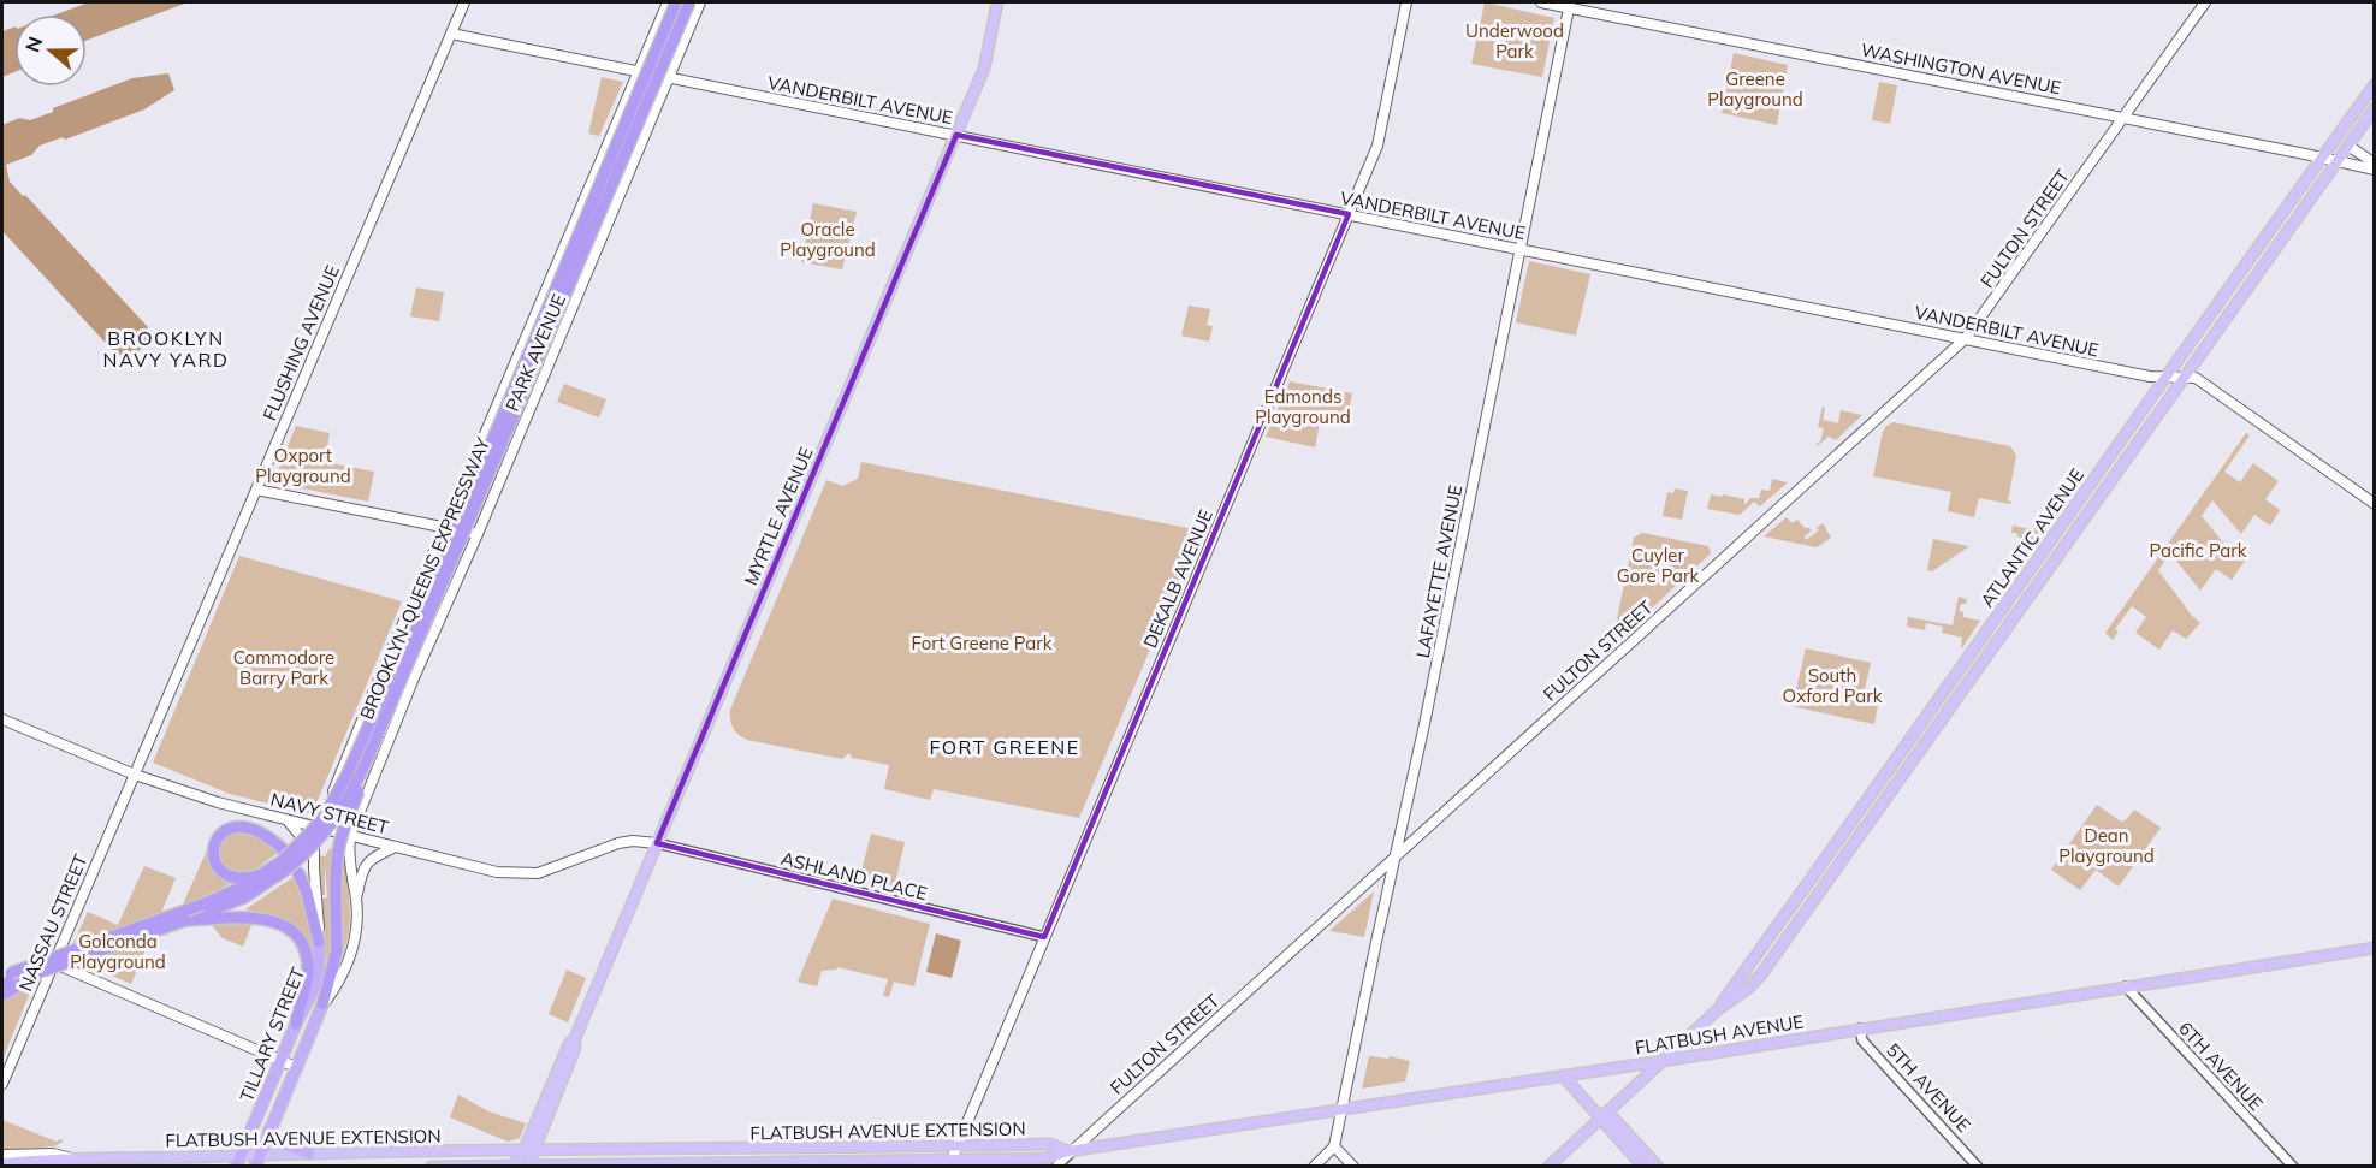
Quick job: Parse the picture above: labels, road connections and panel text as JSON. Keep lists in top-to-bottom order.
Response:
{
  "streets": {
    "highway": ["BROOKLYN-QUEENS EXPRESSWAY", "TILLARY STREET"],
    "main road": [
      "WASHINGTON AVENUE",
      "VANDERBILT AVENUE",
      "FULTON STREET",
      "FLUSHING AVENUE",
      "PARK AVENUE",
      "MYRTLE AVENUE",
      "ATLANTIC AVENUE",
      "LAFAYETTE AVENUE",
      "DEKALB AVENUE",
      "NAVY STREET",
      "NASSAU STREET",
      "FLATBUSH AVENUE",
      "FLATBUSH AVENUE EXTENSION"
    ],
    "street": ["ASHLAND PLACE", "6TH AVENUE", "5TH AVENUE"]
  },
  "crossings": [
    ["WASHINGTON AVENUE", "FULTON STREET"],
    ["WASHINGTON AVENUE", "ATLANTIC AVENUE"],
    ["WASHINGTON AVENUE", "LAFAYETTE AVENUE"],
    ["VANDERBILT AVENUE", "FULTON STREET"],
    ["VANDERBILT AVENUE", "FLUSHING AVENUE"],
    ["VANDERBILT AVENUE", "PARK AVENUE"],
    ["VANDERBILT AVENUE", "MYRTLE AVENUE"],
    ["VANDERBILT AVENUE", "ATLANTIC AVENUE"],
    ["VANDERBILT AVENUE", "LAFAYETTE AVENUE"],
    ["VANDERBILT AVENUE", "DEKALB AVENUE"],
    ["FULTON STREET", "LAFAYETTE AVENUE"],
    ["FULTON STREET", "FLATBUSH AVENUE"],
    ["FULTON STREET", "FLATBUSH AVENUE EXTENSION"],
    ["FLUSHING AVENUE", "NAVY STREET"],
    ["FLUSHING AVENUE", "NASSAU STREET"],
    ["PARK AVENUE", "NAVY STREET"],
    ["PARK AVENUE", "TILLARY STREET"],
    ["MYRTLE AVENUE", "NAVY STREET"],
    ["MYRTLE AVENUE", "ASHLAND PLACE"],
    ["MYRTLE AVENUE", "FLATBUSH AVENUE EXTENSION"],
    ["ATLANTIC AVENUE", "FLATBUSH AVENUE"],
    ["LAFAYETTE AVENUE", "FLATBUSH AVENUE"],
    ["DEKALB AVENUE", "ASHLAND PLACE"],
    ["DEKALB AVENUE", "FLATBUSH AVENUE EXTENSION"],
    ["NAVY STREET", "ASHLAND PLACE"],
    ["NAVY STREET", "NASSAU STREET"],
    ["NAVY STREET", "TILLARY STREET"],
    ["TILLARY STREET", "FLATBUSH AVENUE EXTENSION"],
    ["FLATBUSH AVENUE", "6TH AVENUE"],
    ["FLATBUSH AVENUE", "5TH AVENUE"],
    ["FLATBUSH AVENUE", "FLATBUSH AVENUE EXTENSION"]
  ],
  "districts": ["BROOKLYN NAVY YARD", "FORT GREENE"],
  "parks": [
    "Underwood Park",
    "Greene Playground",
    "Oracle Playground",
    "Edmonds Playground",
    "Oxport Playground",
    "Pacific Park",
    "Cuyler Gore Park",
    "Fort Greene Park",
    "Commodore Barry Park",
    "South Oxford Park",
    "Dean Playground",
    "Golconda Playground"
  ],
  "north": "left"
}
